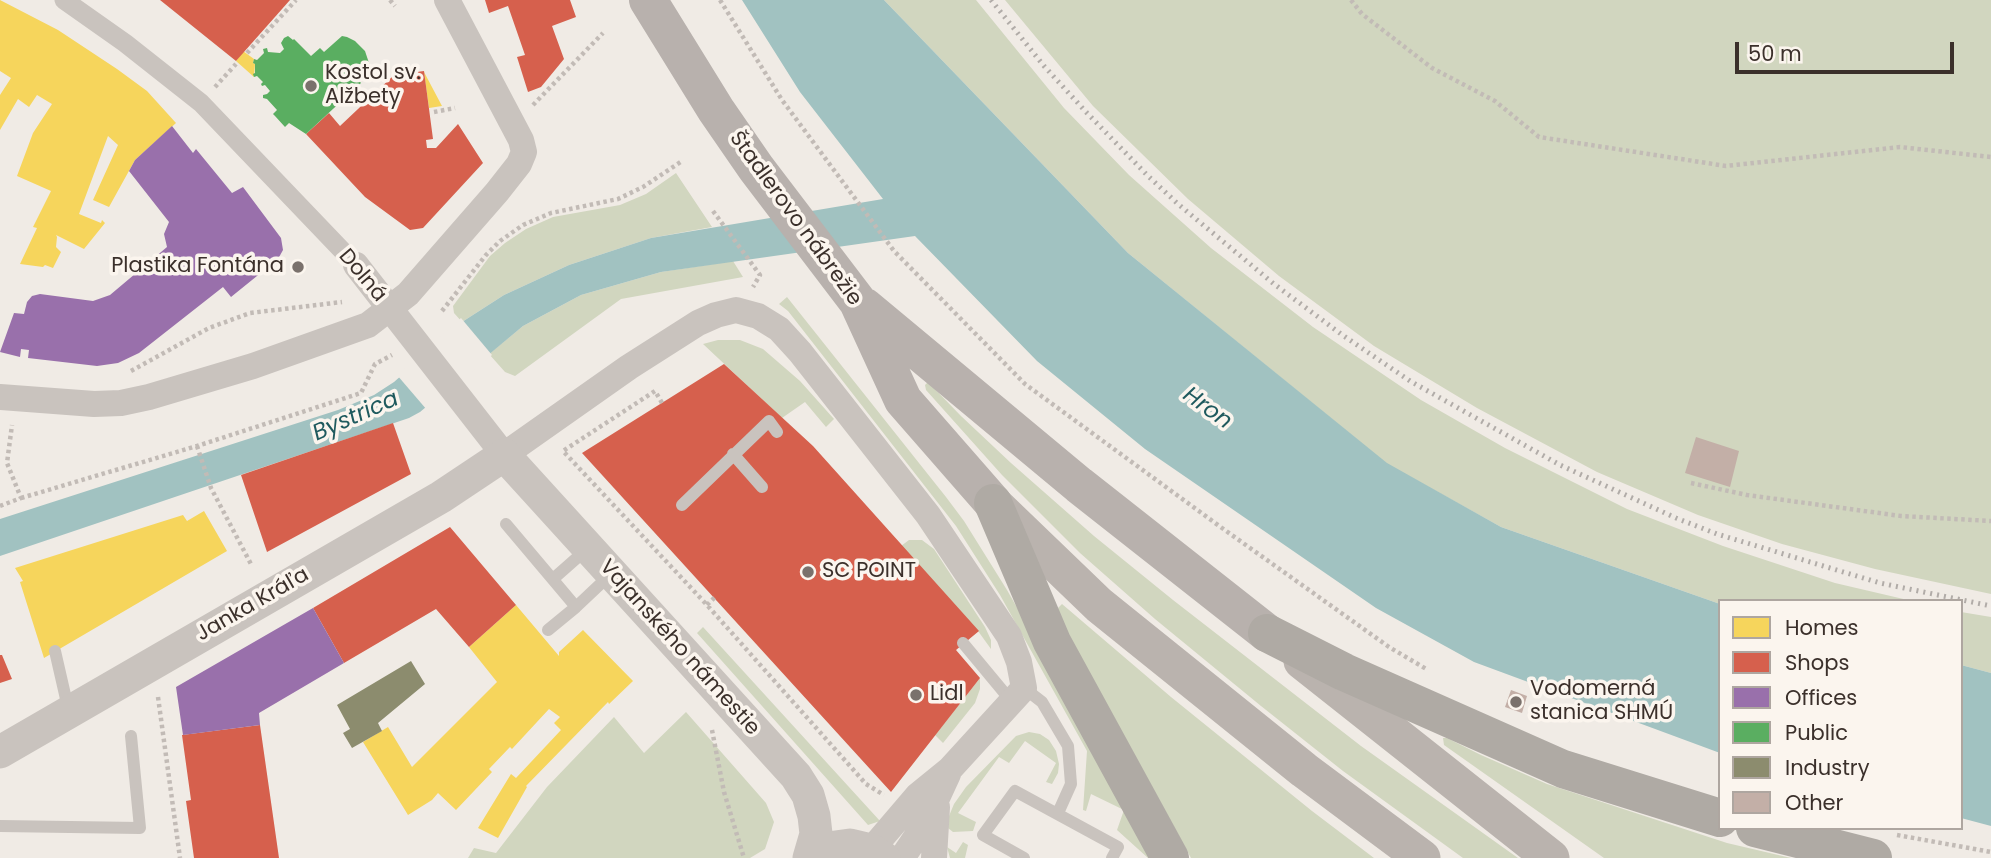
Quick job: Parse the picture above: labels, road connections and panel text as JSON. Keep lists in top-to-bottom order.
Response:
{
  "streets": {
    "main road": ["Štadlerovo nábrežie"],
    "street": ["Dolná", "Janka Kráľa", "Vajanského námestie"]
  },
  "crossings": [
    ["Dolná", "Vajanského námestie"],
    ["Janka Kráľa", "Vajanského námestie"]
  ],
  "water": ["Hron", "Bystrica"],
  "places": [
    "Kostol sv. Alžbety",
    "Plastika Fontána",
    "SC POINT",
    "Lidl",
    "Vodomerná stanica SHMÚ"
  ],
  "legend": [
    "Homes",
    "Shops",
    "Offices",
    "Public",
    "Industry",
    "Other"
  ],
  "scale_bar": "50 m"
}
